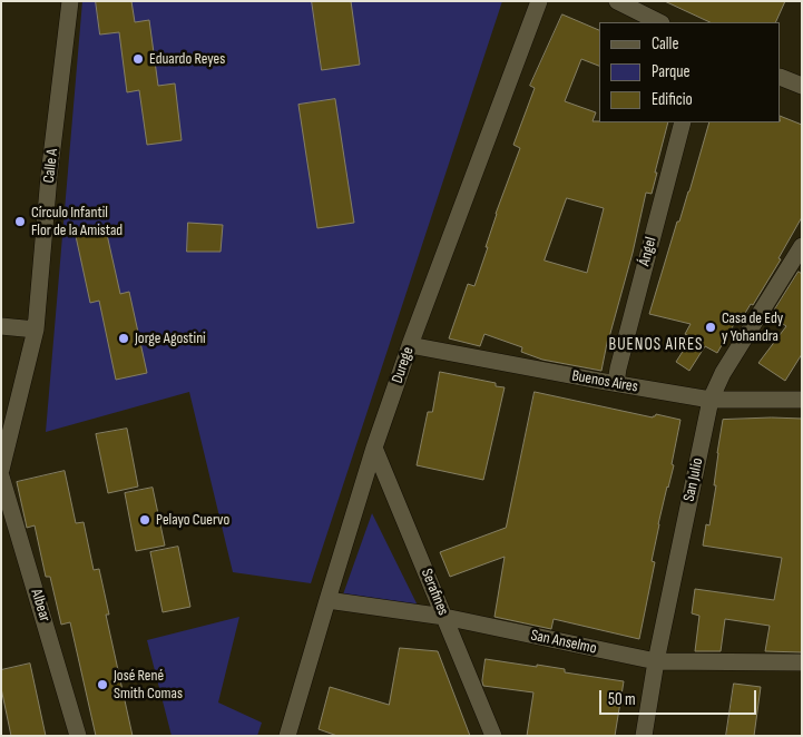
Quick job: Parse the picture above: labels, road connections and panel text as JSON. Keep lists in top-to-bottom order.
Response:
{
  "streets": {
    "street": [
      "Calle A",
      "Ángel",
      "Durege",
      "Buenos Aires",
      "San Julio",
      "Serafines",
      "Albear",
      "San Anselmo"
    ]
  },
  "crossings": [
    ["Ángel", "Buenos Aires"],
    ["Durege", "Buenos Aires"],
    ["Durege", "Serafines"],
    ["Durege", "San Anselmo"],
    ["Buenos Aires", "San Julio"],
    ["San Julio", "San Anselmo"],
    ["Serafines", "San Anselmo"]
  ],
  "districts": ["BUENOS AIRES"],
  "places": [
    "Eduardo Reyes",
    "Círculo Infantil Flor de la Amistad",
    "Casa de Edy y Yohandra",
    "Jorge Agostini",
    "Pelayo Cuervo",
    "José René Smith Comas"
  ],
  "legend": ["Calle", "Parque", "Edificio"],
  "scale_bar": "50 m"
}
